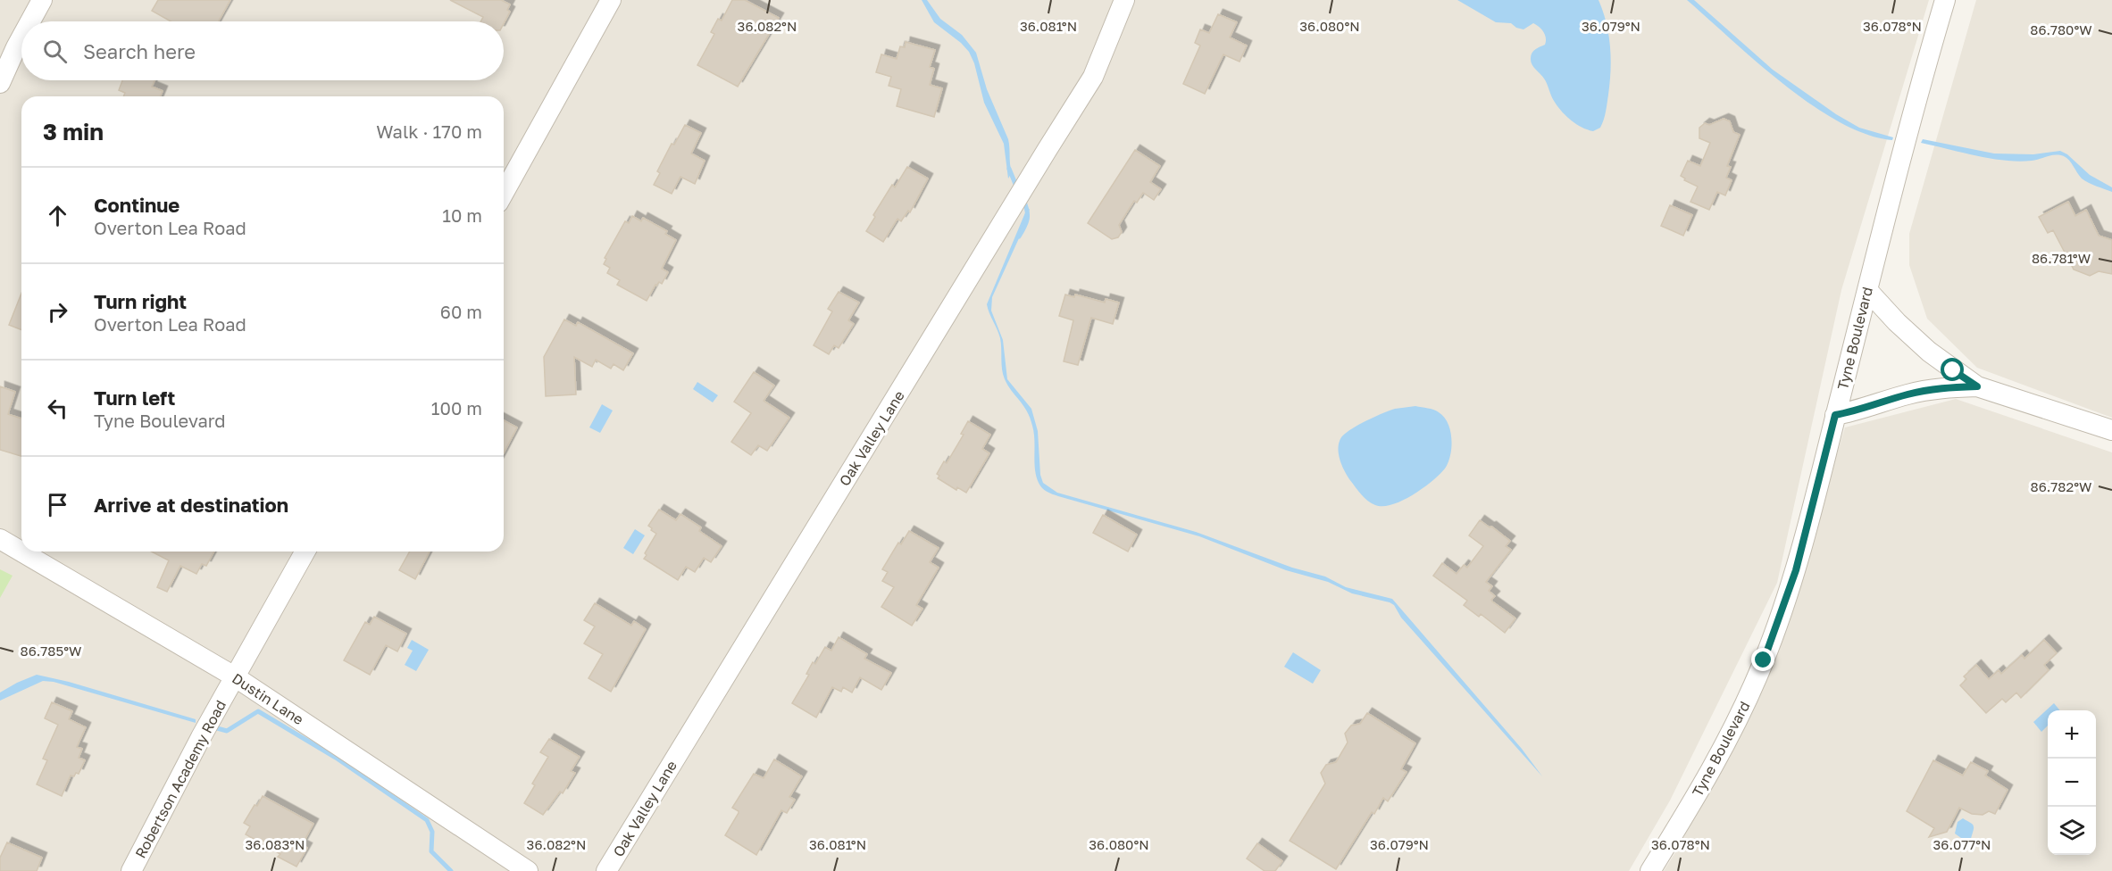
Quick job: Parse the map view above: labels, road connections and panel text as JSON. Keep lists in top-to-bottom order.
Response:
{
  "streets": {
    "street": [
      "Tyne Boulevard",
      "Oak Valley Lane",
      "Dustin Lane",
      "Robertson Academy Road"
    ]
  },
  "crossings": [
    ["Dustin Lane", "Robertson Academy Road"]
  ],
  "page": {
    "search": "Search here",
    "heading": ["3 min", "Walk · 170 m"],
    "list": [
      ["Continue", "Overton Lea Road", "10 m"],
      ["Turn right", "Overton Lea Road", "60 m"],
      ["Turn left", "Tyne Boulevard", "100 m"],
      "Arrive at destination"
    ],
    "map_buttons": ["+", "−"]
  },
  "coordinates": [
    "36.082°N",
    "36.081°N",
    "36.080°N",
    "36.079°N",
    "36.078°N",
    "86.780°W",
    "86.781°W",
    "86.782°W",
    "86.785°W",
    "36.083°N",
    "36.077°N"
  ]
}
